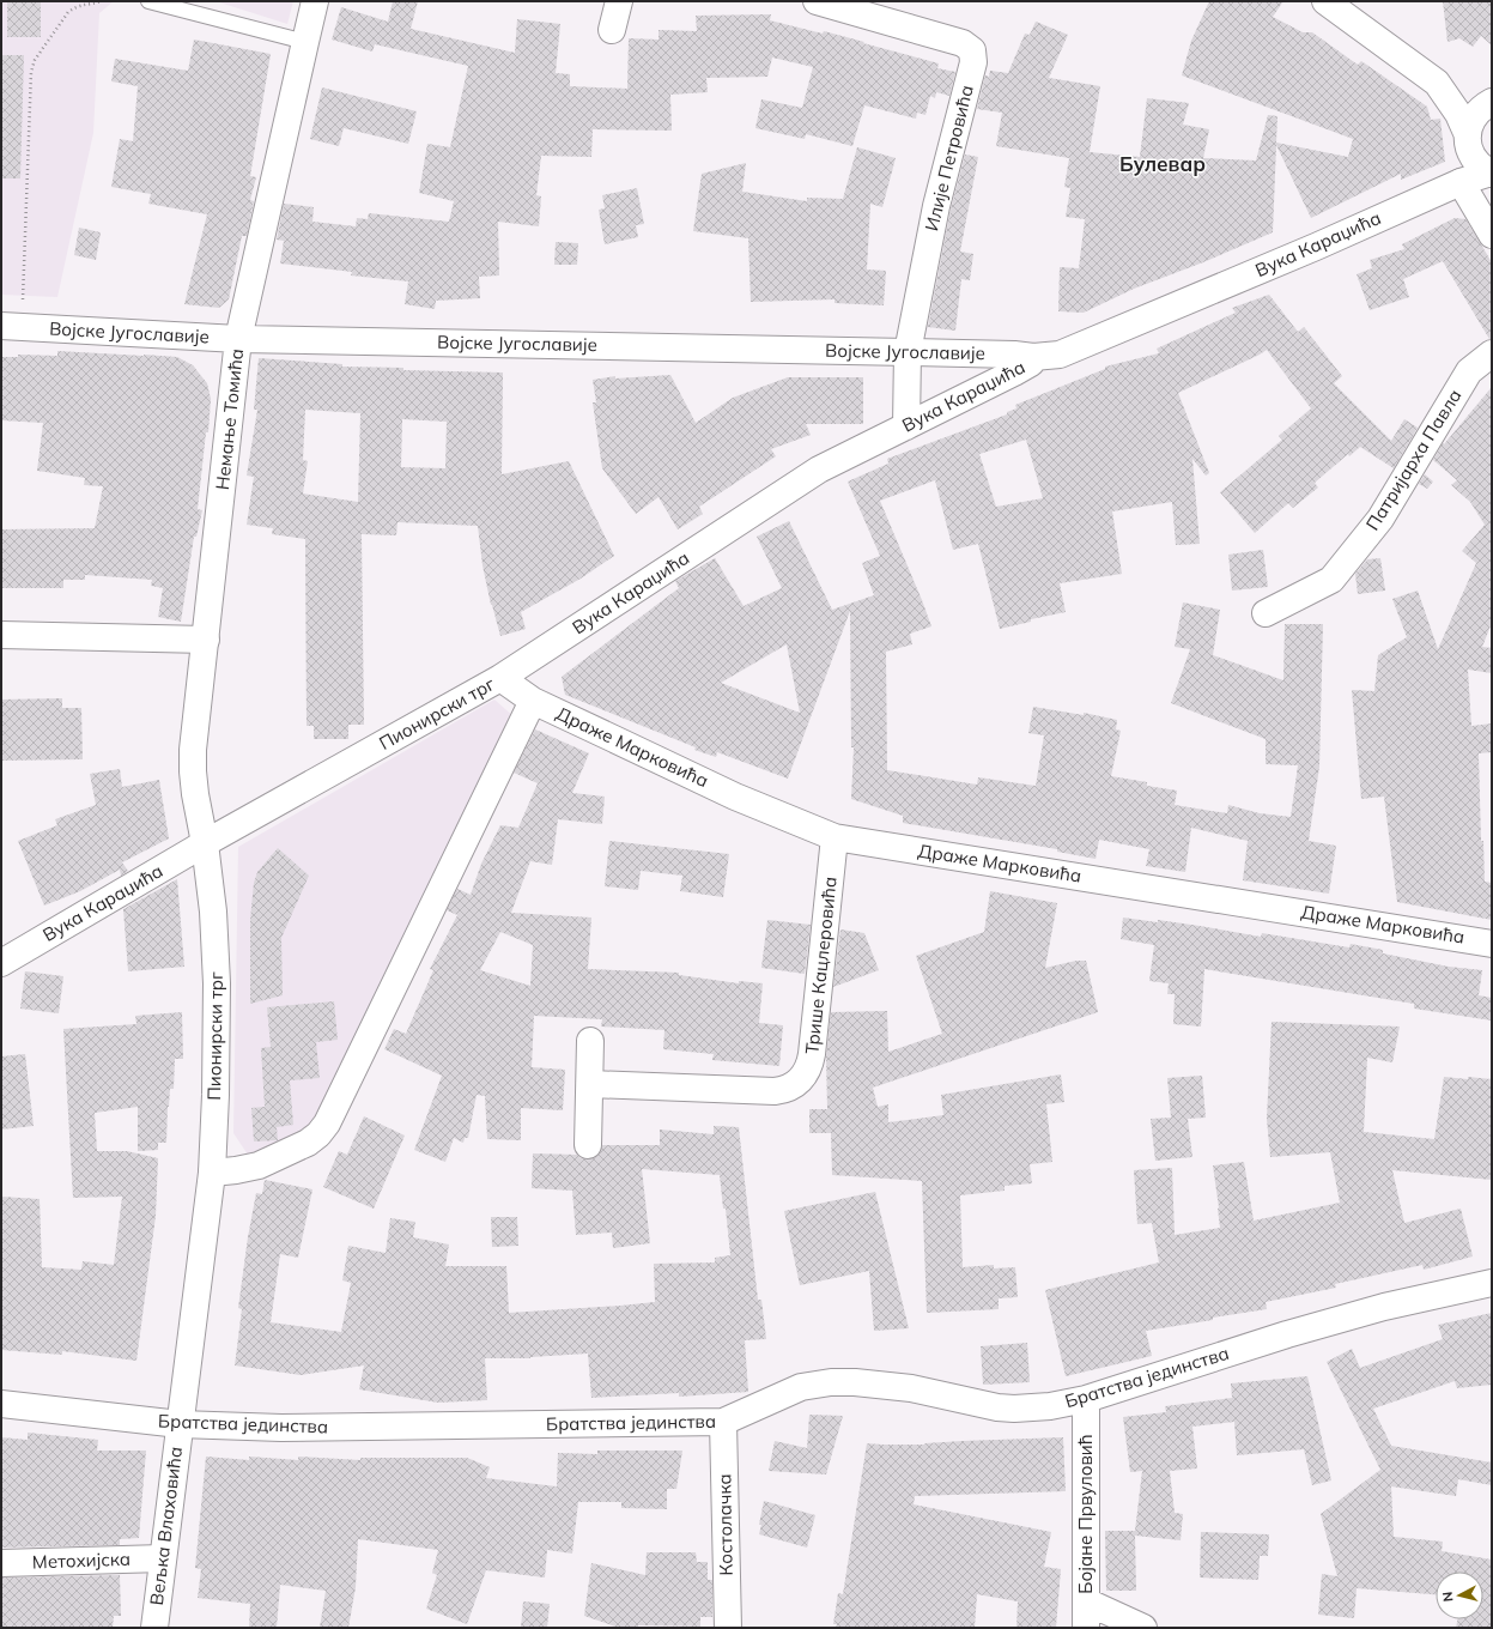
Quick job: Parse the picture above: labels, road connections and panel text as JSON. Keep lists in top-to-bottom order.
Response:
{
  "streets": {
    "street": [
      "Илије Петровића",
      "Вука Караџића",
      "Војске Југославије",
      "Немање Томића",
      "Патријарха Павла",
      "Пионирски трг",
      "Драже Марковића",
      "Трише Кацлеровића",
      "Братства јединства",
      "Бојане Првуловић",
      "Костолачка",
      "Вељка Влаховића",
      "Метохијска"
    ]
  },
  "crossings": [
    ["Илије Петровића", "Вука Караџића"],
    ["Илије Петровића", "Војске Југославије"],
    ["Вука Караџића", "Војске Југославије"],
    ["Вука Караџића", "Немање Томића"],
    ["Вука Караџића", "Пионирски трг"],
    ["Војске Југославије", "Немање Томића"],
    ["Немање Томића", "Пионирски трг"],
    ["Пионирски трг", "Драже Марковића"],
    ["Пионирски трг", "Братства јединства"],
    ["Пионирски трг", "Вељка Влаховића"],
    ["Драже Марковића", "Трише Кацлеровића"],
    ["Братства јединства", "Бојане Првуловић"],
    ["Братства јединства", "Костолачка"],
    ["Братства јединства", "Вељка Влаховића"],
    ["Вељка Влаховића", "Метохијска"]
  ],
  "districts": ["Булевар"],
  "north": "left"
}
